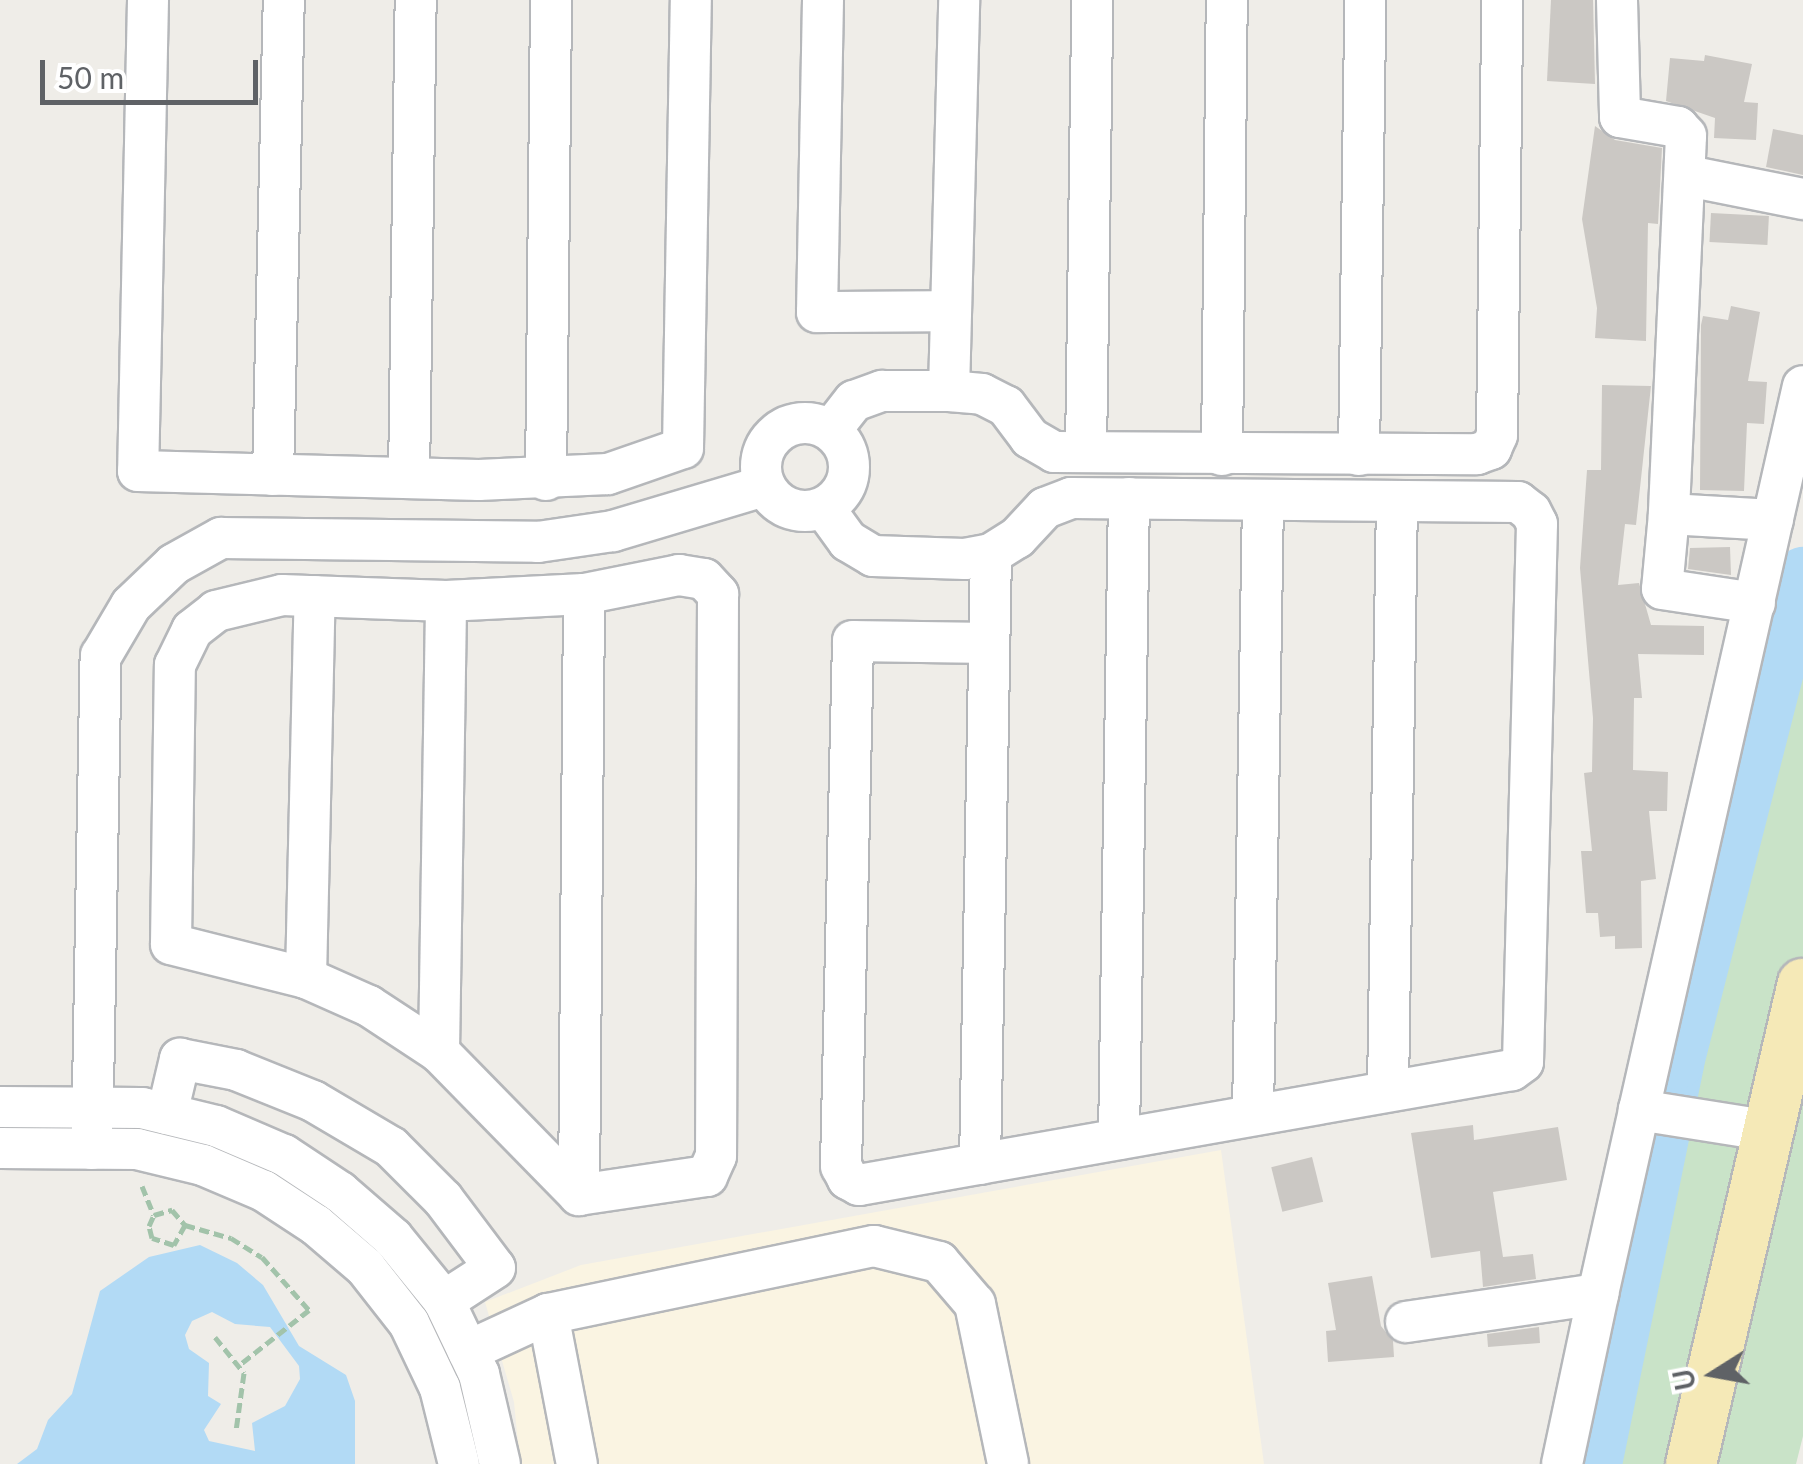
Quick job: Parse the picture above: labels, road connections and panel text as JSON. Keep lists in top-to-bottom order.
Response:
{
  "scale_bar": "50 m",
  "north": "left"
}
